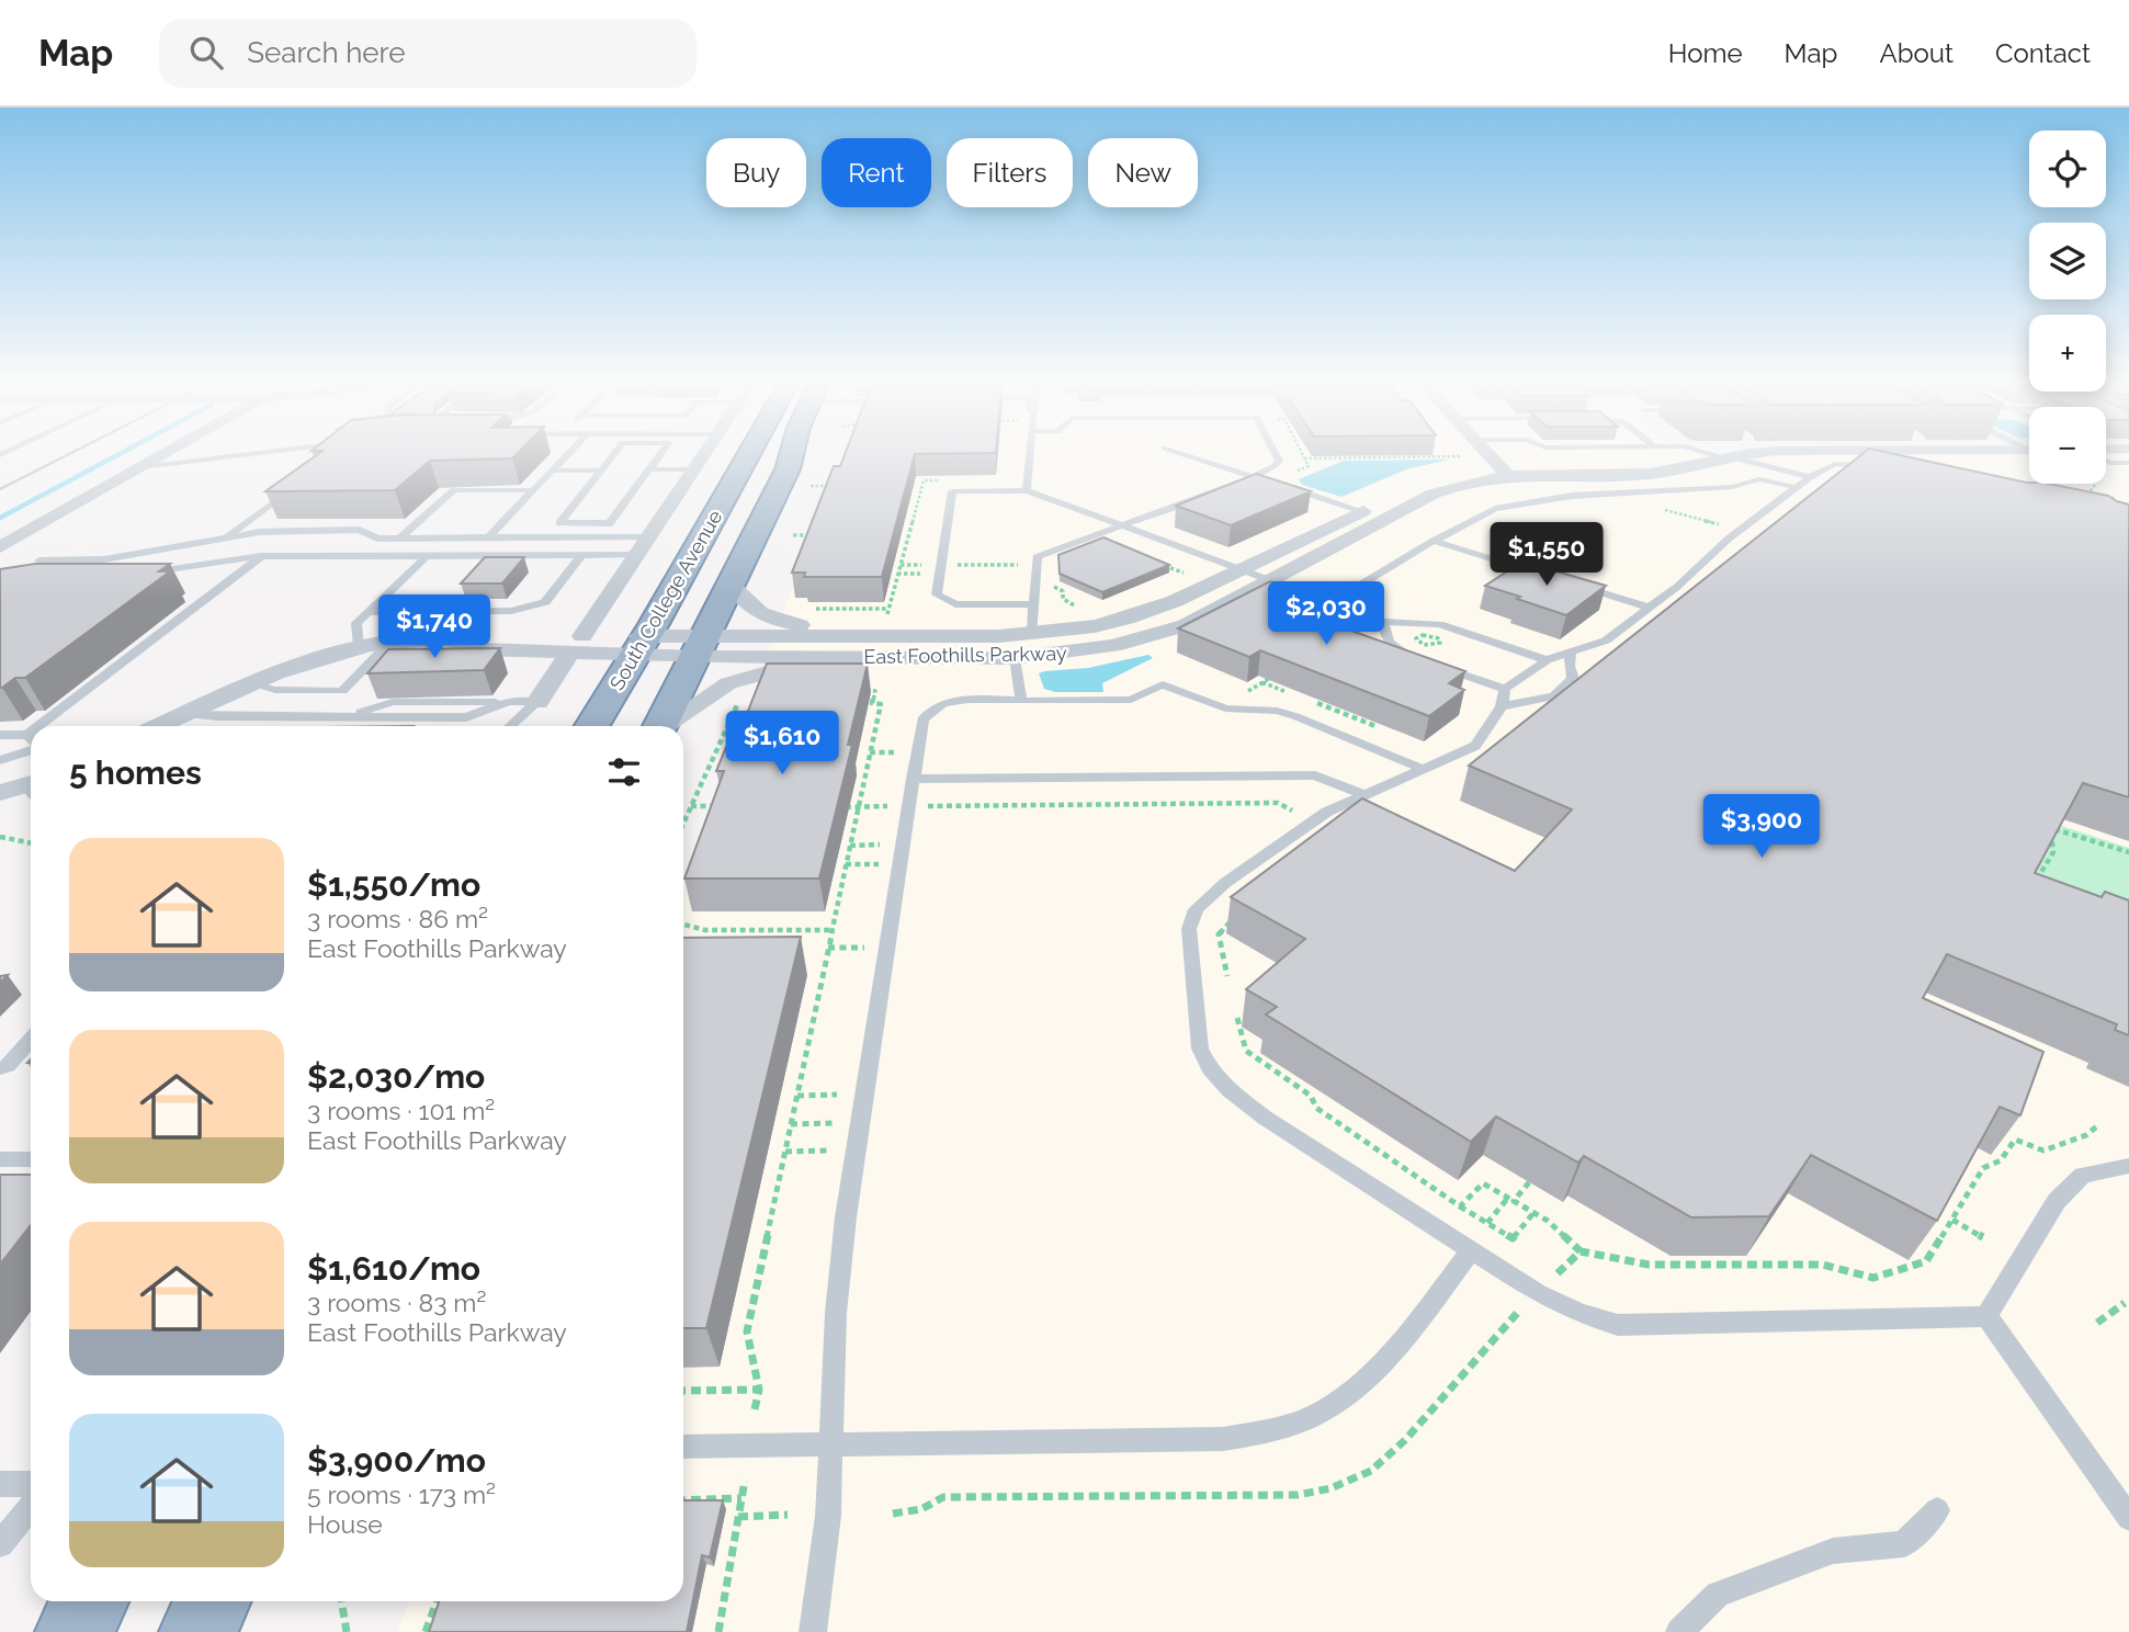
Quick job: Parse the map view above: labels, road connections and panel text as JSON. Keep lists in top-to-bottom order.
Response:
{
  "streets": {
    "highway": ["South College Avenue"],
    "street": ["East Foothills Parkway"]
  },
  "crossings": [
    ["South College Avenue", "East Foothills Parkway"]
  ],
  "page": {
    "header": "Map",
    "search": "Search here",
    "nav": [
      "Home",
      "Map",
      "About",
      "Contact"
    ],
    "map_buttons": ["+", "−"],
    "chip": [
      "Buy",
      "Rent",
      "Filters",
      "New"
    ],
    "price": [
      "$1,550",
      "$2,030",
      "$1,740",
      "$1,610",
      "$3,900"
    ],
    "heading": "5 homes",
    "list": [
      {
        "name": "$1,550/mo",
        "note": "3 rooms · 86 m² · East Foothills Parkway"
      },
      {
        "name": "$2,030/mo",
        "note": "3 rooms · 101 m² · East Foothills Parkway"
      },
      {
        "name": "$1,610/mo",
        "note": "3 rooms · 83 m² · East Foothills Parkway"
      },
      {
        "name": "$3,900/mo",
        "note": "5 rooms · 173 m² · House"
      }
    ]
  }
}
